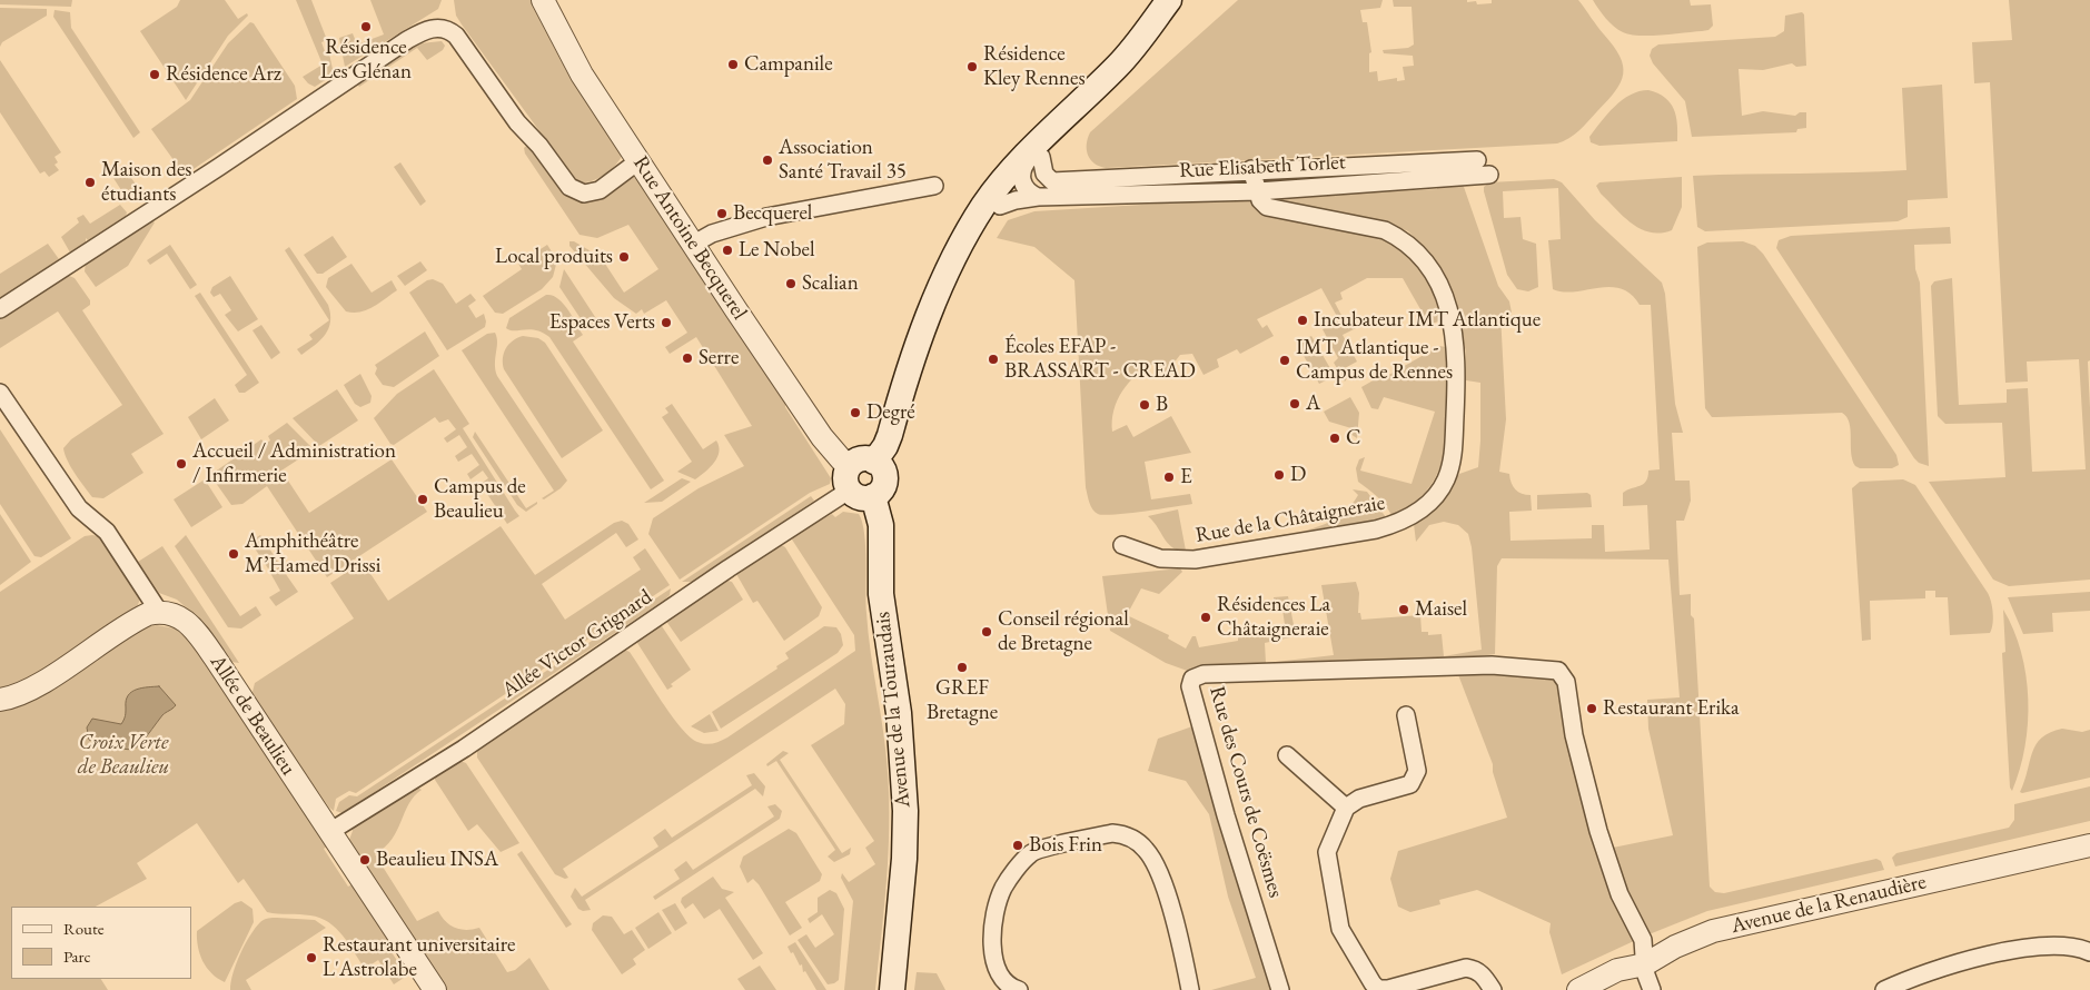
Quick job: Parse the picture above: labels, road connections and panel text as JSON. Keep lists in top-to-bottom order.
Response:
{
  "streets": {
    "main road": ["Avenue de la Touraudais"],
    "street": [
      "Rue Elisabeth Torlet",
      "Rue Antoine Becquerel",
      "Rue de la Châtaigneraie",
      "Allée Victor Grignard",
      "Allée de Beaulieu",
      "Rue des Cours de Coësmes",
      "Avenue de la Renaudière"
    ]
  },
  "crossings": [
    ["Rue Elisabeth Torlet", "Rue de la Châtaigneraie"],
    ["Rue Antoine Becquerel", "Allée Victor Grignard"],
    ["Rue Antoine Becquerel", "Avenue de la Touraudais"],
    ["Allée Victor Grignard", "Avenue de la Touraudais"],
    ["Allée Victor Grignard", "Allée de Beaulieu"],
    ["Rue des Cours de Coësmes", "Avenue de la Renaudière"]
  ],
  "parks": ["Croix Verte de Beaulieu"],
  "places": [
    "Résidence Les Glénan",
    "Campanile",
    "Résidence Kley Rennes",
    "Résidence Arz",
    "Association Santé Travail 35",
    "Maison des étudiants",
    "Becquerel",
    "Le Nobel",
    "Local produits",
    "Scalian",
    "Incubateur IMT Atlantique",
    "Espaces Verts",
    "Serre",
    "Écoles EFAP - BRASSART - CREAD",
    "IMT Atlantique - Campus de Rennes",
    "A",
    "B",
    "Degré",
    "C",
    "Accueil / Administration / Infirmerie",
    "D",
    "E",
    "Campus de Beaulieu",
    "Amphithéâtre M’Hamed Drissi",
    "Maisel",
    "Résidences La Châtaigneraie",
    "Conseil régional de Bretagne",
    "GREF Bretagne",
    "Restaurant Erika",
    "Bois Frin",
    "Beaulieu INSA",
    "Restaurant universitaire L'Astrolabe"
  ],
  "legend": ["Route", "Parc"]
}
